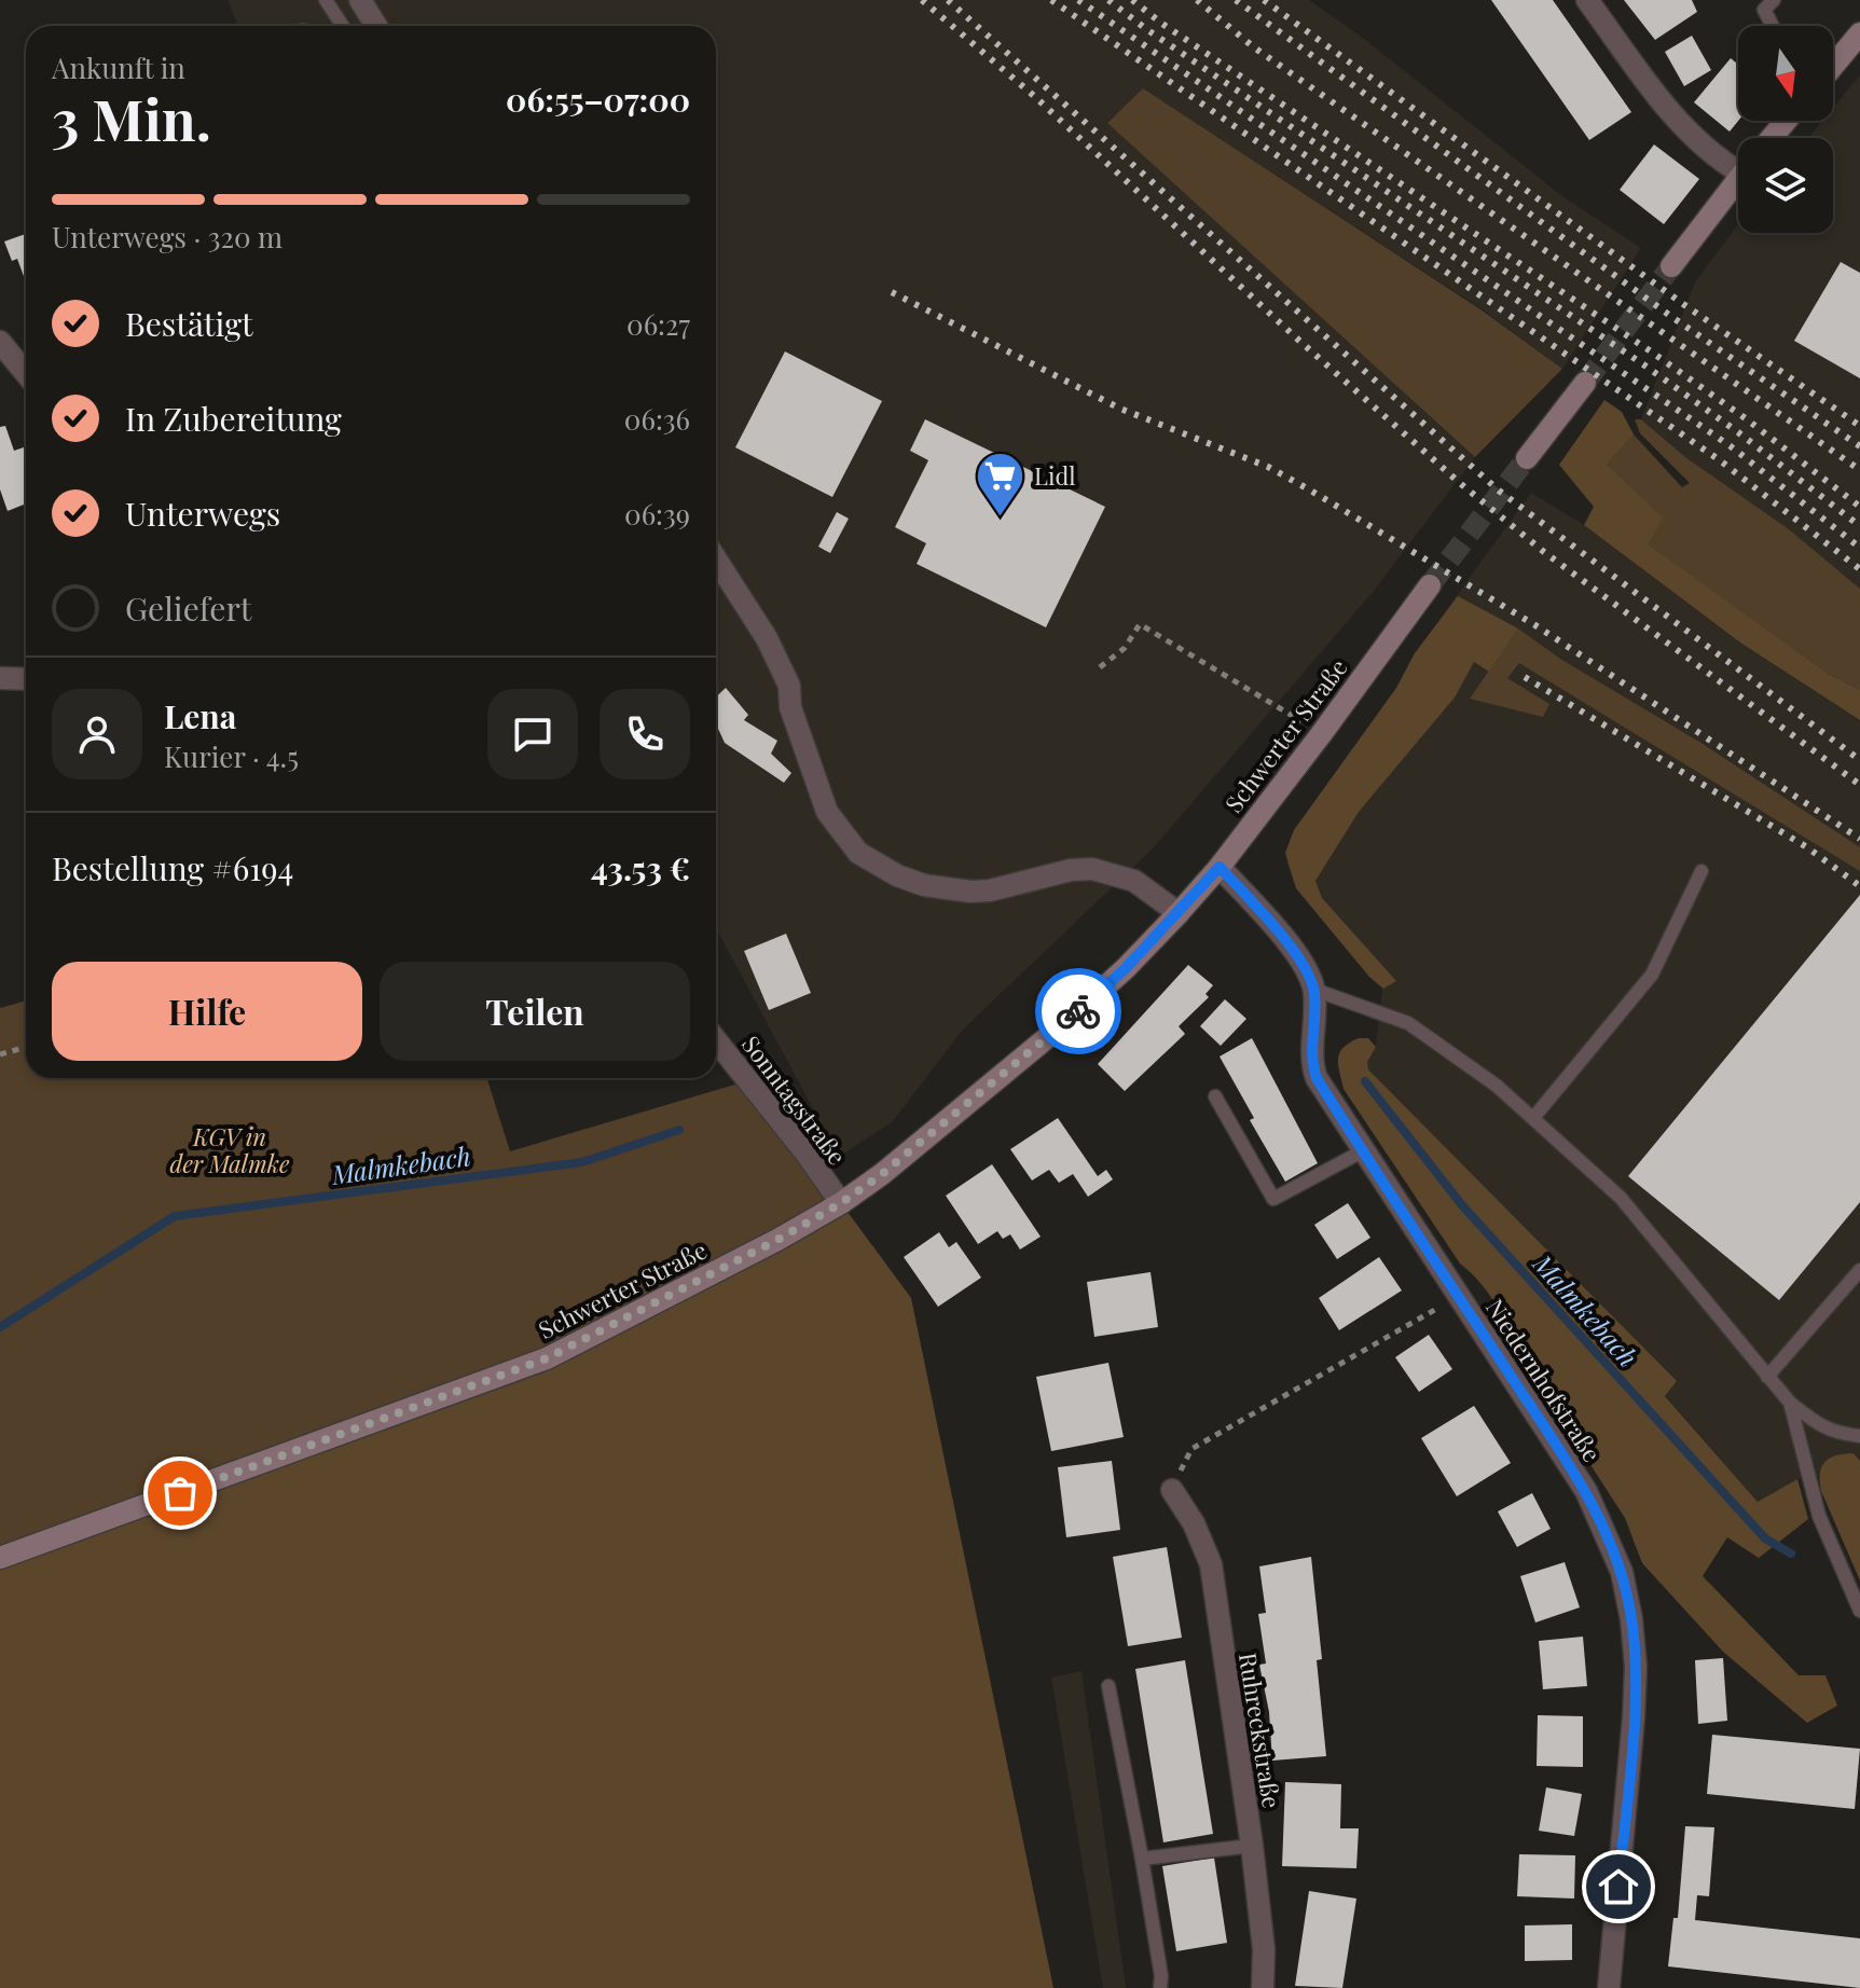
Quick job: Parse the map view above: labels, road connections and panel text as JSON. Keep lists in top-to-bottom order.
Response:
{
  "streets": {
    "main road": ["Schwerter Straße"],
    "street": ["Sonntagstraße", "Niedernhofstraße", "Ruhreckstraße"]
  },
  "crossings": [
    ["Schwerter Straße", "Sonntagstraße"],
    ["Schwerter Straße", "Niedernhofstraße"]
  ],
  "water": ["Malmkebach"],
  "parks": ["KGV in der Malmke"],
  "places": {
    "supermarket": ["Lidl"]
  },
  "north": "bottom",
  "page": {
    "heading": ["3 Min.", "Ankunft in", "06:55–07:00"],
    "panel": [
      "Lena",
      "Kurier · 4.5",
      "Bestellung #6194",
      "43.53 €"
    ],
    "bar": "Unterwegs · 320 m",
    "list": [
      ["Bestätigt", "06:27"],
      ["In Zubereitung", "06:36"],
      ["Unterwegs", "06:39"],
      "Geliefert"
    ],
    "buttons": ["Hilfe", "Teilen"]
  }
}
